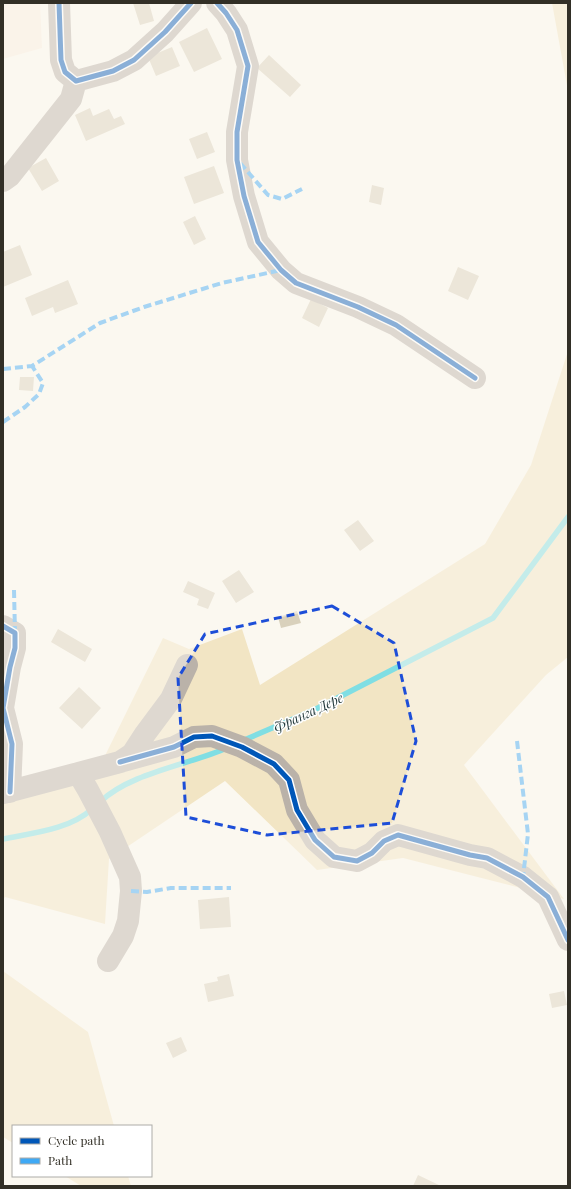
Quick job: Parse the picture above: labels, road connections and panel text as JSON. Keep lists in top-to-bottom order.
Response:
{
  "water": ["Франга Дере"],
  "legend": ["Cycle path", "Path"]
}
